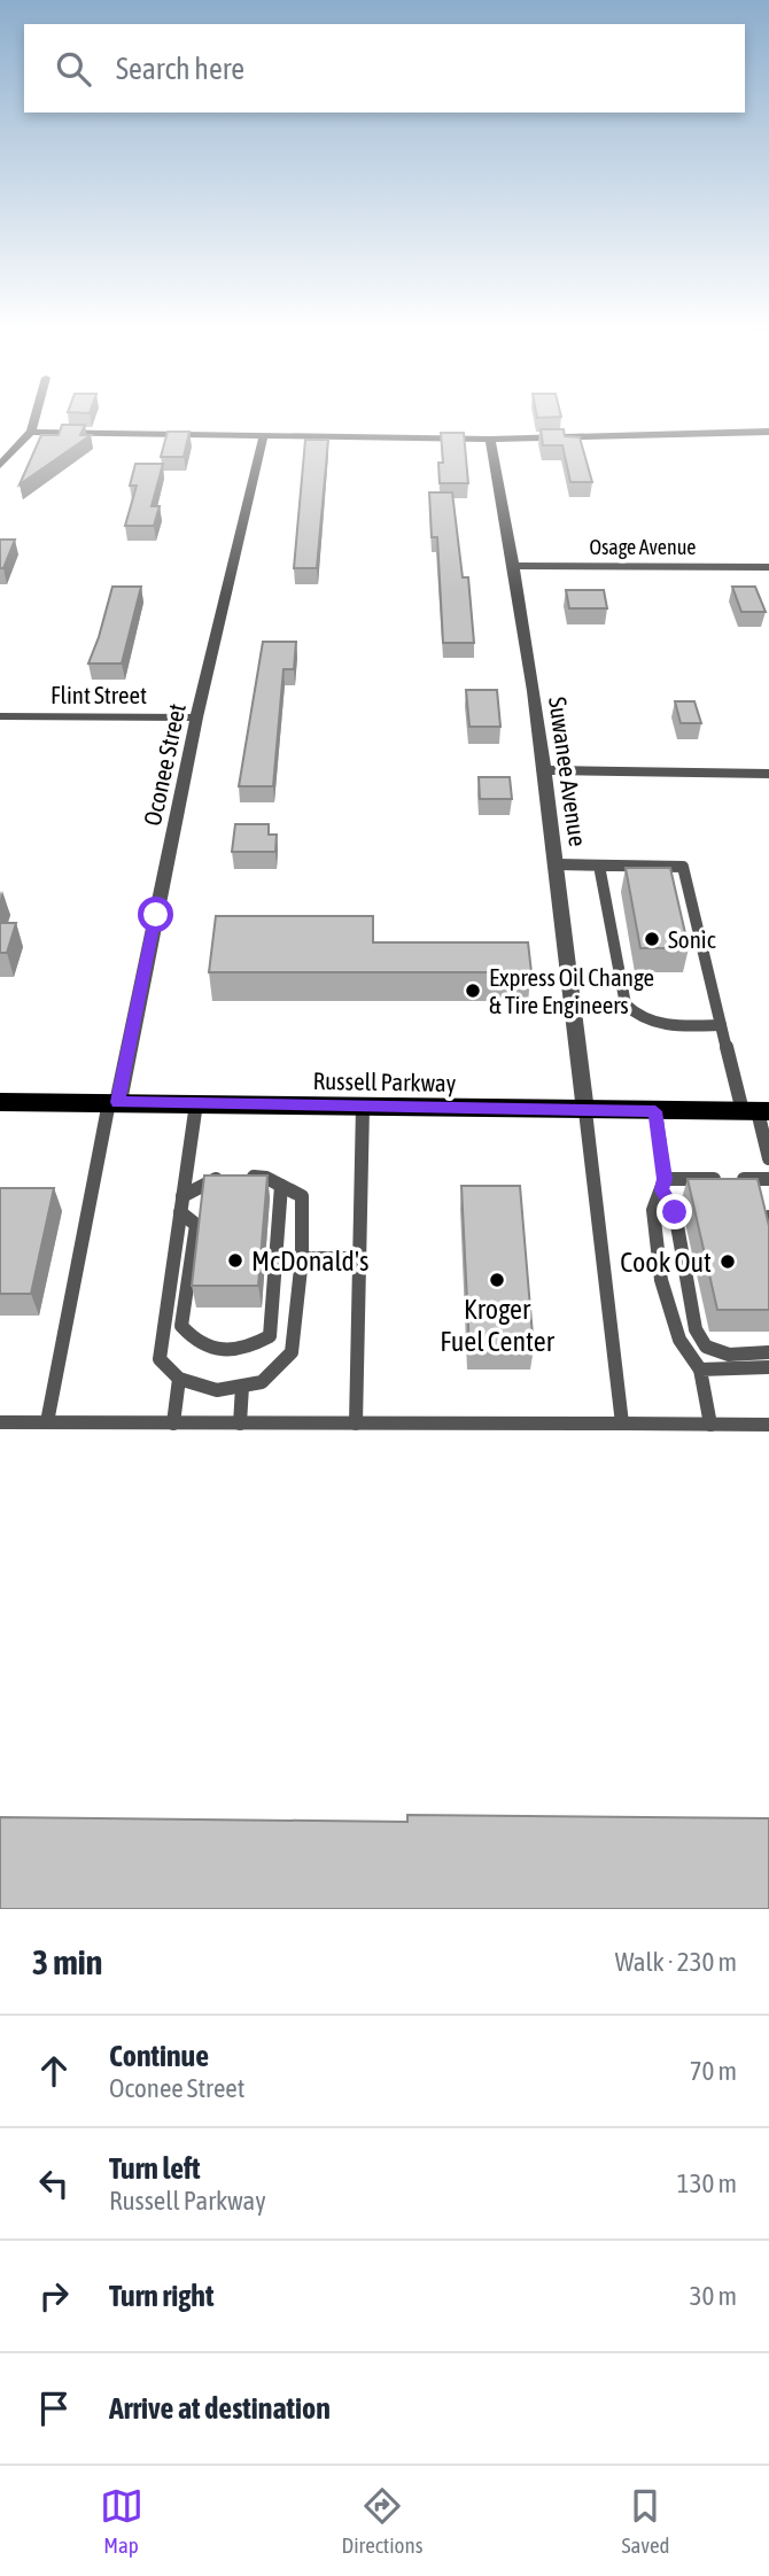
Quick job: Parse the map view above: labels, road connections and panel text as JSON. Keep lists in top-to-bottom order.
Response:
{
  "streets": {
    "main road": ["Russell Parkway"],
    "street": [
      "Osage Avenue",
      "Flint Street",
      "Oconee Street",
      "Suwanee Avenue"
    ]
  },
  "crossings": [
    ["Osage Avenue", "Suwanee Avenue"],
    ["Flint Street", "Oconee Street"],
    ["Oconee Street", "Russell Parkway"],
    ["Suwanee Avenue", "Russell Parkway"]
  ],
  "places": [
    "Sonic",
    "Express Oil Change & Tire Engineers",
    "McDonald's",
    "Cook Out",
    "Kroger Fuel Center"
  ],
  "page": {
    "search": "Search here",
    "heading": ["3 min", "Walk · 230 m"],
    "list": [
      ["Continue", "Oconee Street", "70 m"],
      ["Turn left", "Russell Parkway", "130 m"],
      ["Turn right", "30 m"],
      "Arrive at destination"
    ],
    "nav": ["Map", "Directions", "Saved"]
  }
}
